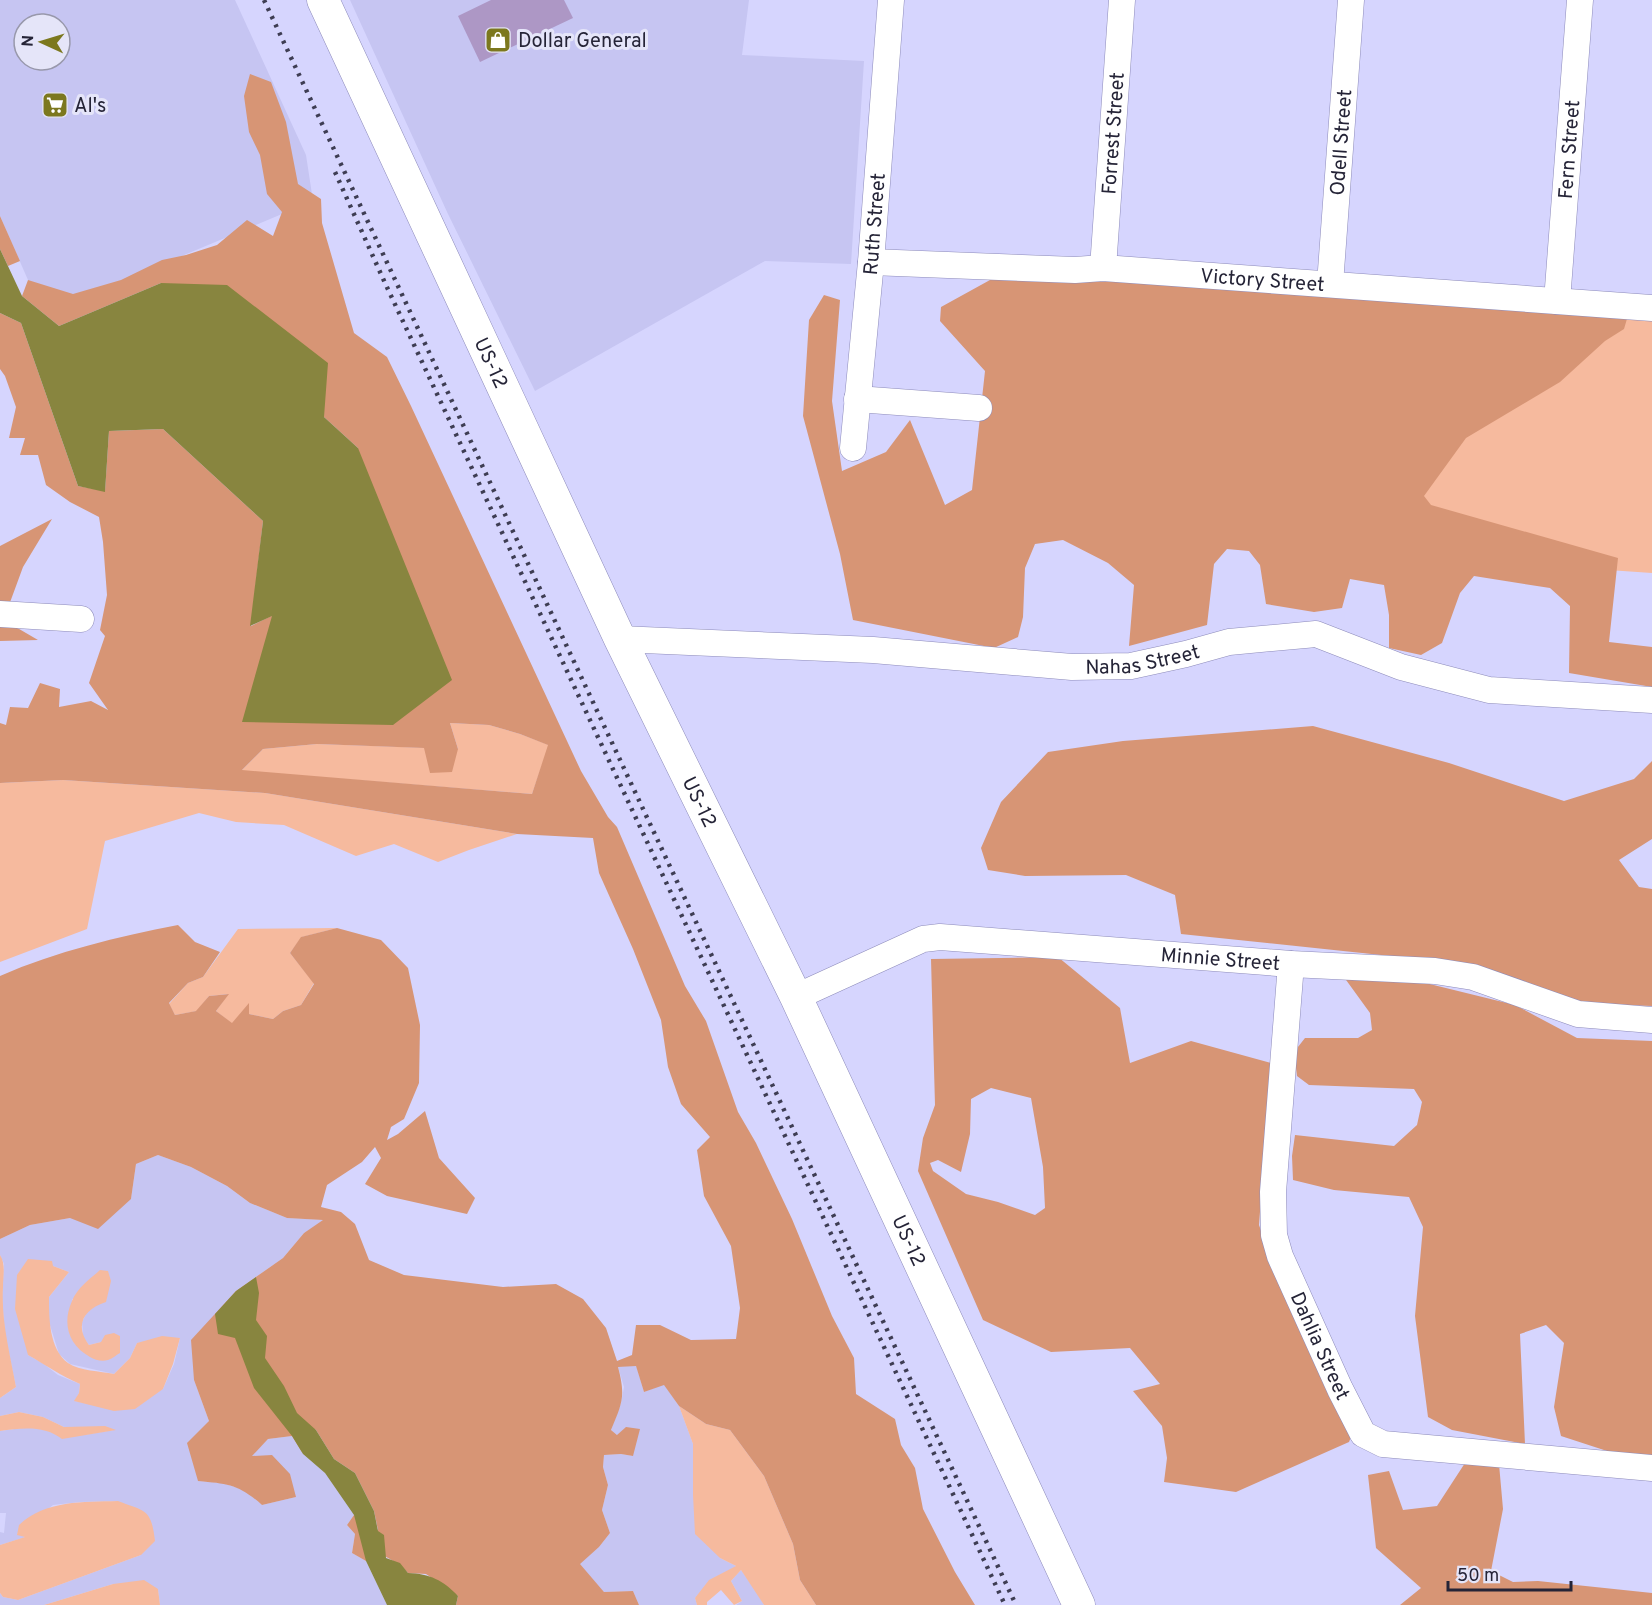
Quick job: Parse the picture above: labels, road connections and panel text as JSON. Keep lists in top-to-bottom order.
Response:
{
  "streets": {
    "main road": ["US-12"],
    "street": [
      "Forrest Street",
      "Odell Street",
      "Fern Street",
      "Ruth Street",
      "Victory Street",
      "Nahas Street",
      "Minnie Street",
      "Dahlia Street"
    ]
  },
  "crossings": [
    ["Forrest Street", "Victory Street"],
    ["Odell Street", "Victory Street"],
    ["Fern Street", "Victory Street"],
    ["Ruth Street", "Victory Street"],
    ["US-12", "Nahas Street"],
    ["US-12", "Minnie Street"],
    ["Minnie Street", "Dahlia Street"]
  ],
  "places": {
    "shop": ["Dollar General"],
    "supermarket": ["Al's"]
  },
  "scale_bar": "50 m",
  "north": "left"
}
